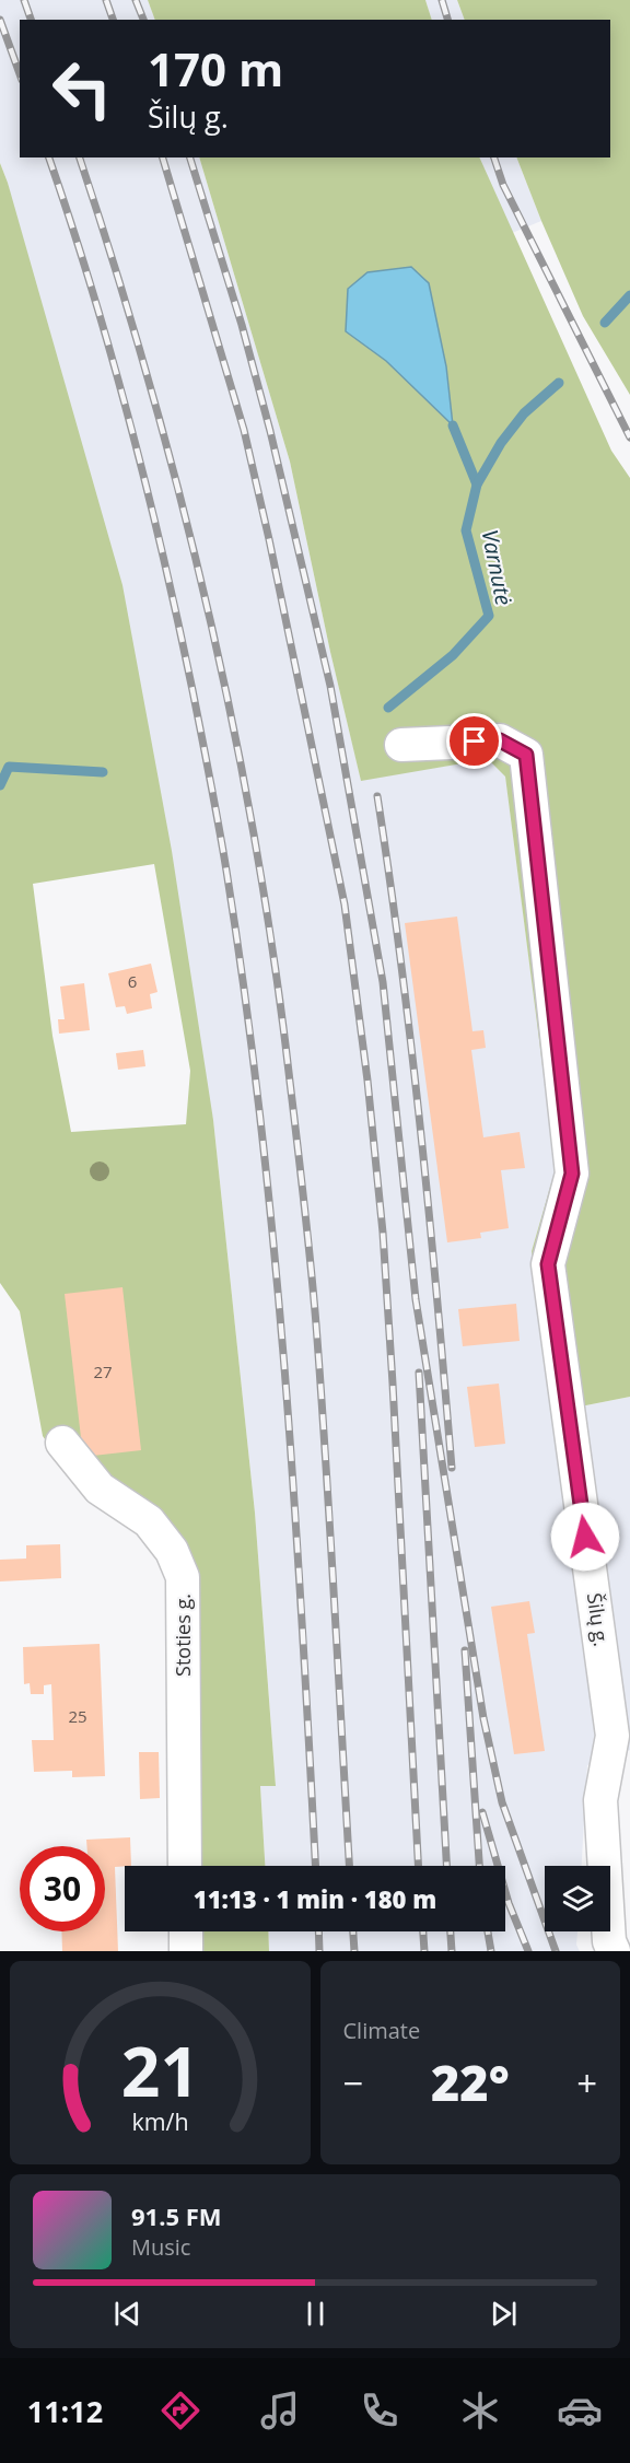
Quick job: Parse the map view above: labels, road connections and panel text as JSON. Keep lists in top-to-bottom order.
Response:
{
  "streets": {
    "street": ["Šilų g.", "Stoties g."]
  },
  "water": ["Varnutė"],
  "house_numbers": ["6", "27", "25"],
  "page": {
    "turn": ["170 m", "Šilų g."],
    "limit": "30",
    "trip": "11:13 · 1 min · 180 m",
    "tile": "Climate",
    "heat": ["−", "22°", "+"],
    "song": ["91.5 FM", "Music"],
    "tabs": "11:12",
    "gauge": ["21", "km/h"]
  }
}
